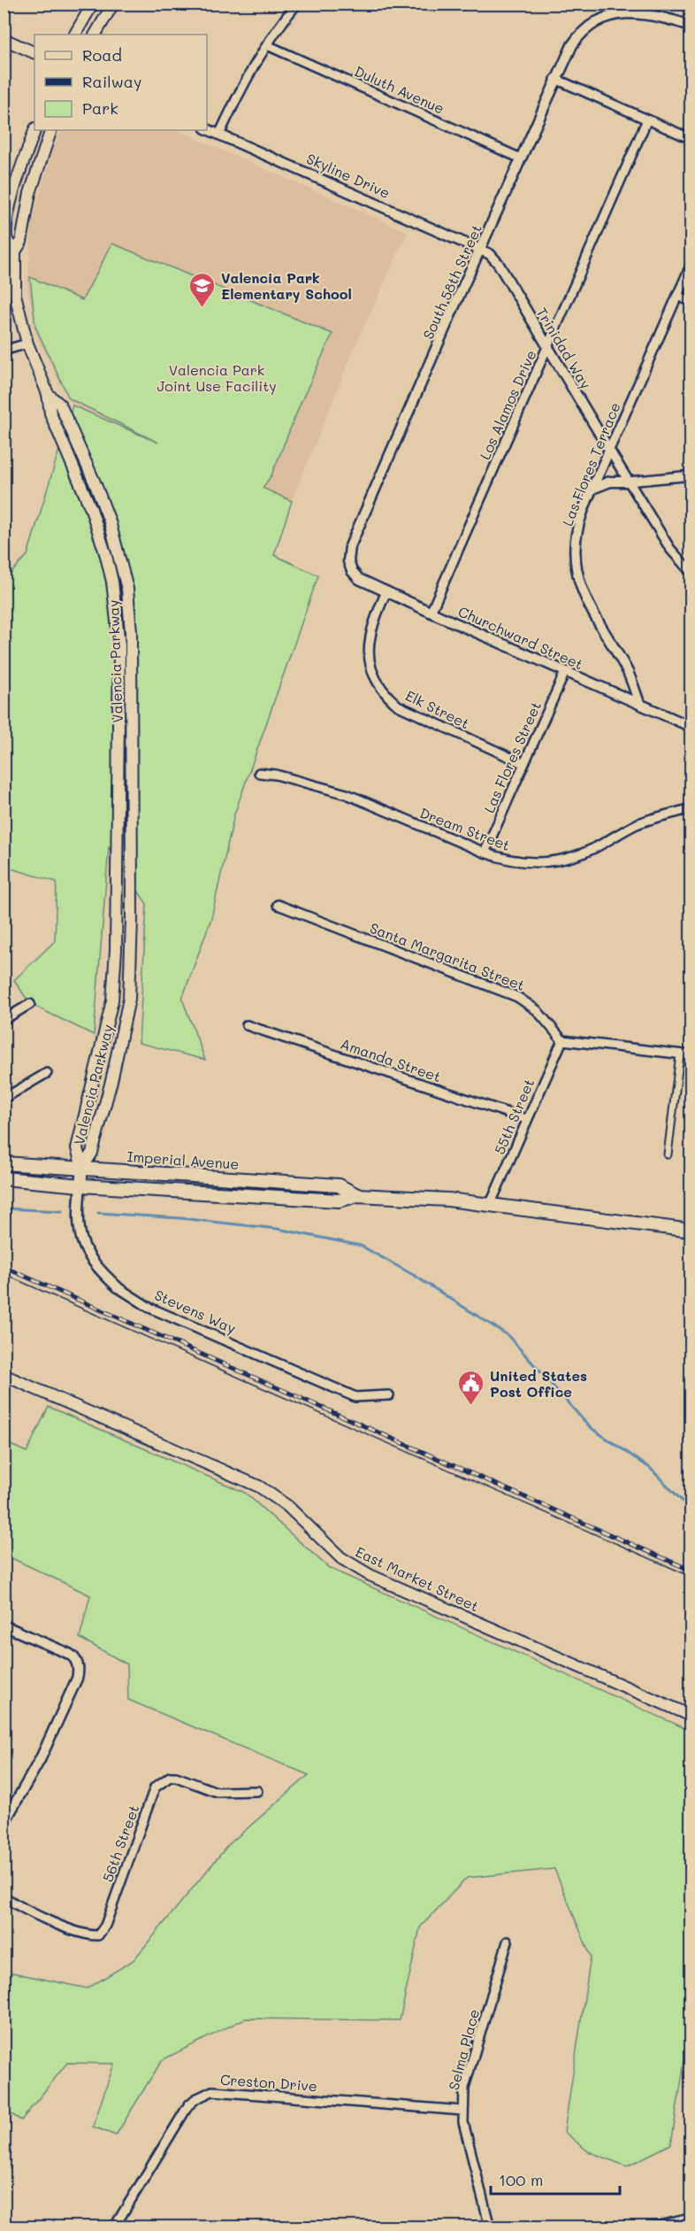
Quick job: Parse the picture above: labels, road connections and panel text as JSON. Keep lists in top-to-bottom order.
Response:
{
  "streets": {
    "main road": [
      "Valencia Parkway",
      "Imperial Avenue",
      "Stevens Way",
      "East Market Street"
    ],
    "street": [
      "Duluth Avenue",
      "Skyline Drive",
      "South 58th Street",
      "Trinidad Way",
      "Los Alamos Drive",
      "Las Flores Terrace",
      "Churchward Street",
      "Elk Street",
      "Las Flores Street",
      "Dream Street",
      "Santa Margarita Street",
      "Amanda Street",
      "55th Street",
      "56th Street",
      "Selma Place",
      "Creston Drive"
    ]
  },
  "crossings": [
    ["Duluth Avenue", "South 58th Street"],
    ["Skyline Drive", "South 58th Street"],
    ["Skyline Drive", "Trinidad Way"],
    ["South 58th Street", "Trinidad Way"],
    ["South 58th Street", "Churchward Street"],
    ["Trinidad Way", "Los Alamos Drive"],
    ["Trinidad Way", "Las Flores Terrace"],
    ["Los Alamos Drive", "Churchward Street"],
    ["Las Flores Terrace", "Churchward Street"],
    ["Churchward Street", "Elk Street"],
    ["Churchward Street", "Las Flores Street"],
    ["Valencia Parkway", "Imperial Avenue"],
    ["Valencia Parkway", "Stevens Way"],
    ["Elk Street", "Las Flores Street"],
    ["Las Flores Street", "Dream Street"],
    ["Santa Margarita Street", "55th Street"],
    ["Amanda Street", "55th Street"],
    ["55th Street", "Imperial Avenue"],
    ["Imperial Avenue", "Stevens Way"],
    ["Selma Place", "Creston Drive"]
  ],
  "parks": ["Valencia Park Joint Use Facility"],
  "places": {
    "school or university": ["Valencia Park Elementary School"],
    "public building": ["United States Post Office"]
  },
  "legend": ["Road", "Railway", "Park"],
  "scale_bar": "100 m"
}
